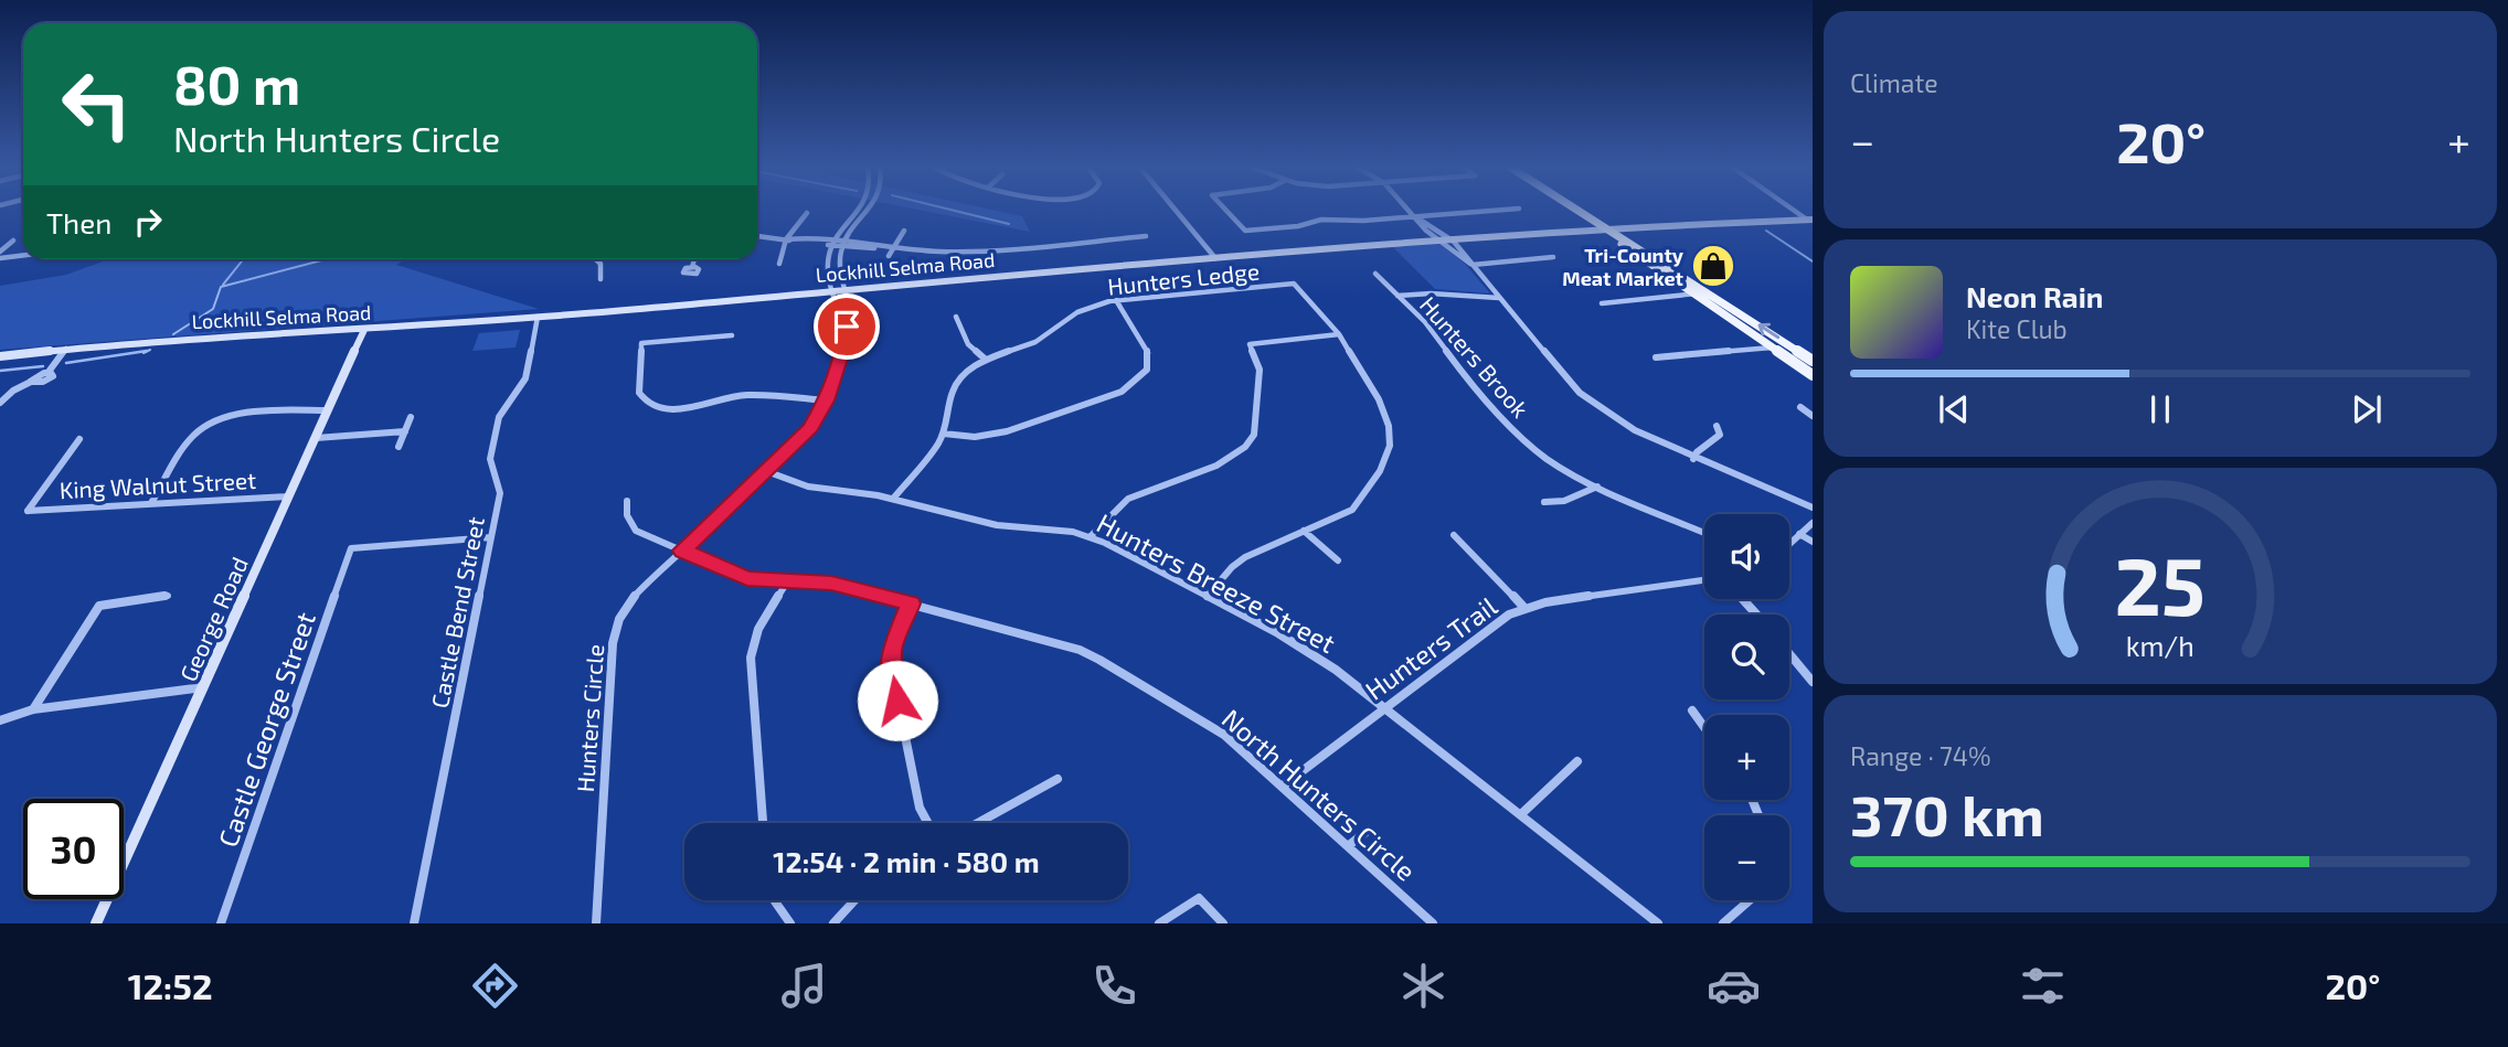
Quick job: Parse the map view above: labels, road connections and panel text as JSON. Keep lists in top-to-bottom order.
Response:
{
  "streets": {
    "main road": ["Lockhill Selma Road", "George Road"],
    "street": [
      "Hunters Ledge",
      "Hunters Brook",
      "King Walnut Street",
      "Hunters Breeze Street",
      "Castle Bend Street",
      "Hunters Trail",
      "Hunters Circle",
      "Castle George Street",
      "North Hunters Circle"
    ]
  },
  "crossings": [
    ["Lockhill Selma Road", "Castle Bend Street"],
    ["Lockhill Selma Road", "George Road"],
    ["Lockhill Selma Road", "Hunters Circle"],
    ["Hunters Ledge", "Hunters Breeze Street"],
    ["King Walnut Street", "George Road"],
    ["Hunters Breeze Street", "Hunters Trail"],
    ["Hunters Breeze Street", "Hunters Circle"],
    ["Castle Bend Street", "Castle George Street"],
    ["Hunters Trail", "North Hunters Circle"],
    ["Hunters Circle", "North Hunters Circle"]
  ],
  "places": {
    "shop": ["Tri-County Meat Market"]
  },
  "page": {
    "tile": [
      "Climate",
      ["Range · 74%", "370 km"]
    ],
    "turn": ["80 m", "North Hunters Circle"],
    "heat": ["−", "20°", "+"],
    "then": "Then",
    "song": ["Neon Rain", "Kite Club"],
    "map_buttons": ["+", "−"],
    "limit": "30",
    "trip": "12:54 · 2 min · 580 m",
    "tabs": ["12:52", "20°"],
    "gauge": ["25", "km/h"]
  }
}
